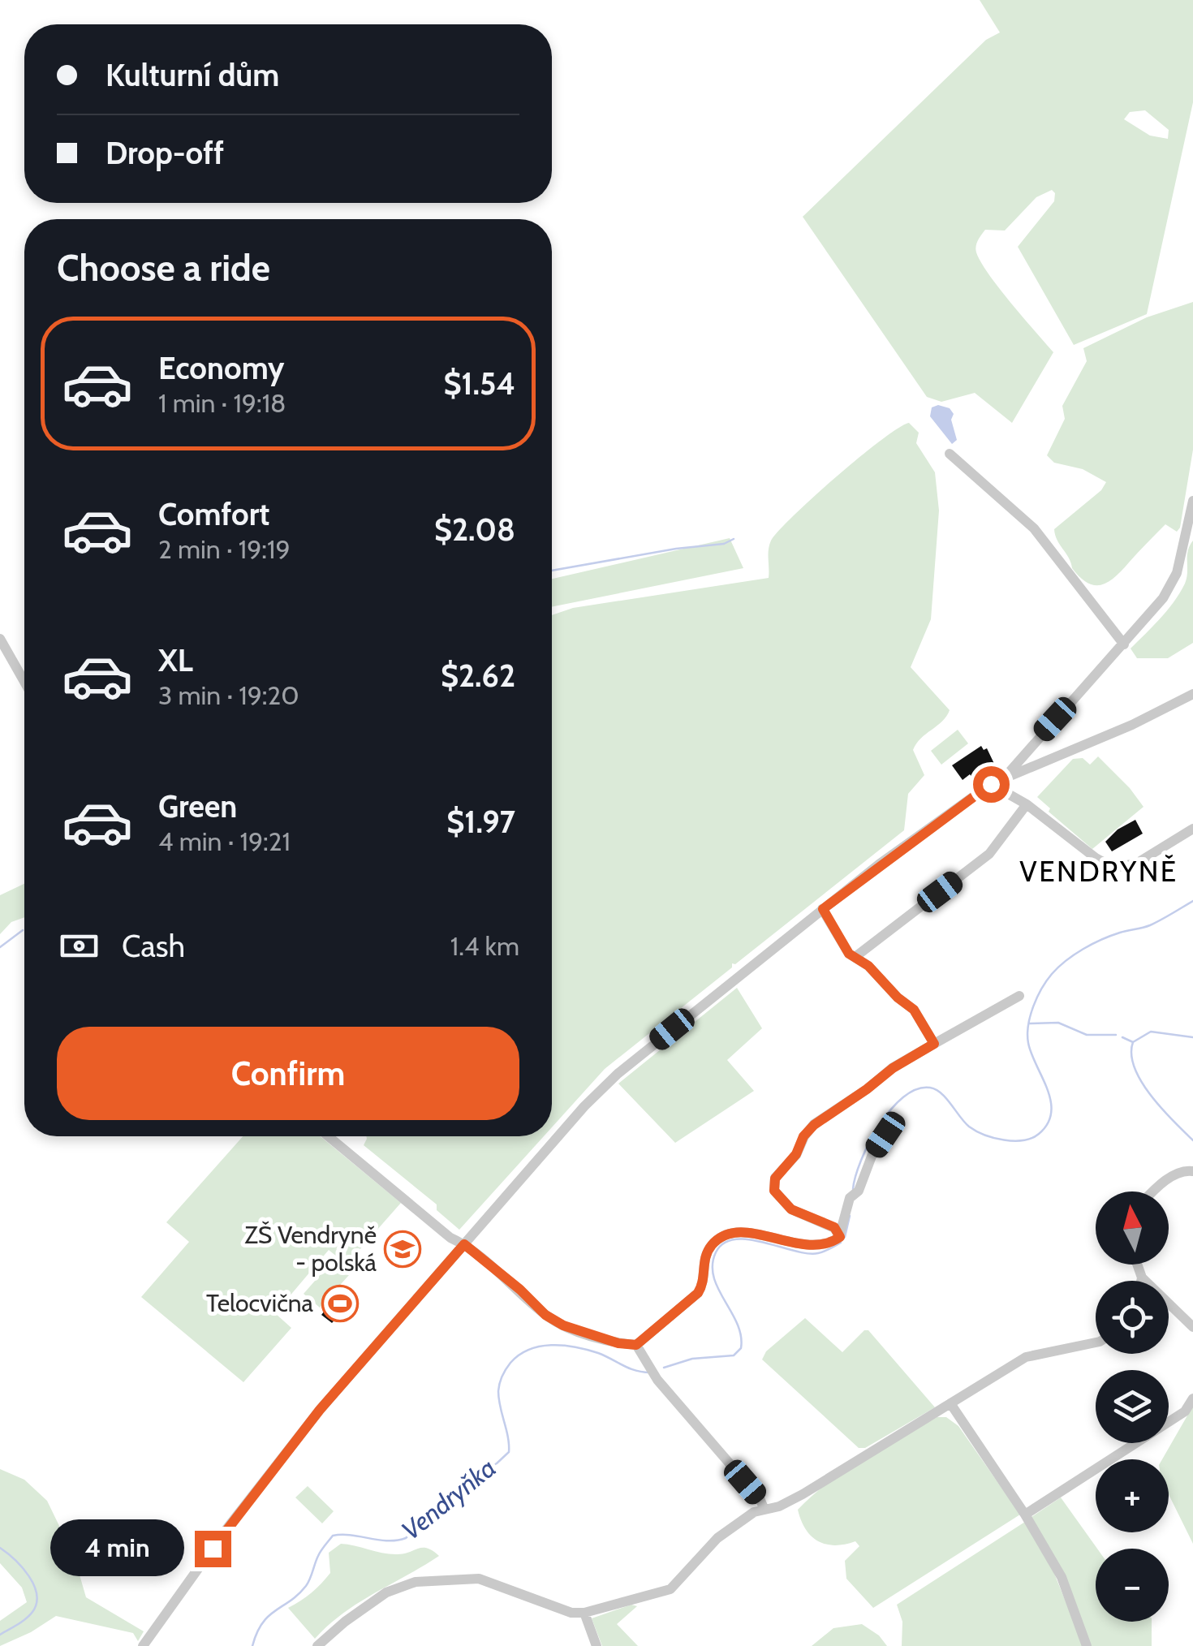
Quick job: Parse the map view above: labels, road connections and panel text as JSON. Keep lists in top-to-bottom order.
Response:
{
  "districts": ["VENDRYNĚ"],
  "water": ["Vendryňka"],
  "places": {
    "school or university": ["ZŠ Vendryně - polská"],
    "sports": ["Telocvična"]
  },
  "north": "top",
  "page": {
    "banner": ["Kulturní dům", "Drop-off"],
    "heading": "Choose a ride",
    "list": [
      {
        "name": "Economy",
        "note": "1 min · 19:18",
        "value": "$1.54"
      },
      {
        "name": "Comfort",
        "note": "2 min · 19:19",
        "value": "$2.08"
      },
      {
        "name": "XL",
        "note": "3 min · 19:20",
        "value": "$2.62"
      },
      {
        "name": "Green",
        "note": "4 min · 19:21",
        "value": "$1.97"
      }
    ],
    "pay": ["Cash", "1.4 km"],
    "buttons": "Confirm",
    "map_buttons": ["+", "−"],
    "bubble": "4 min"
  }
}
